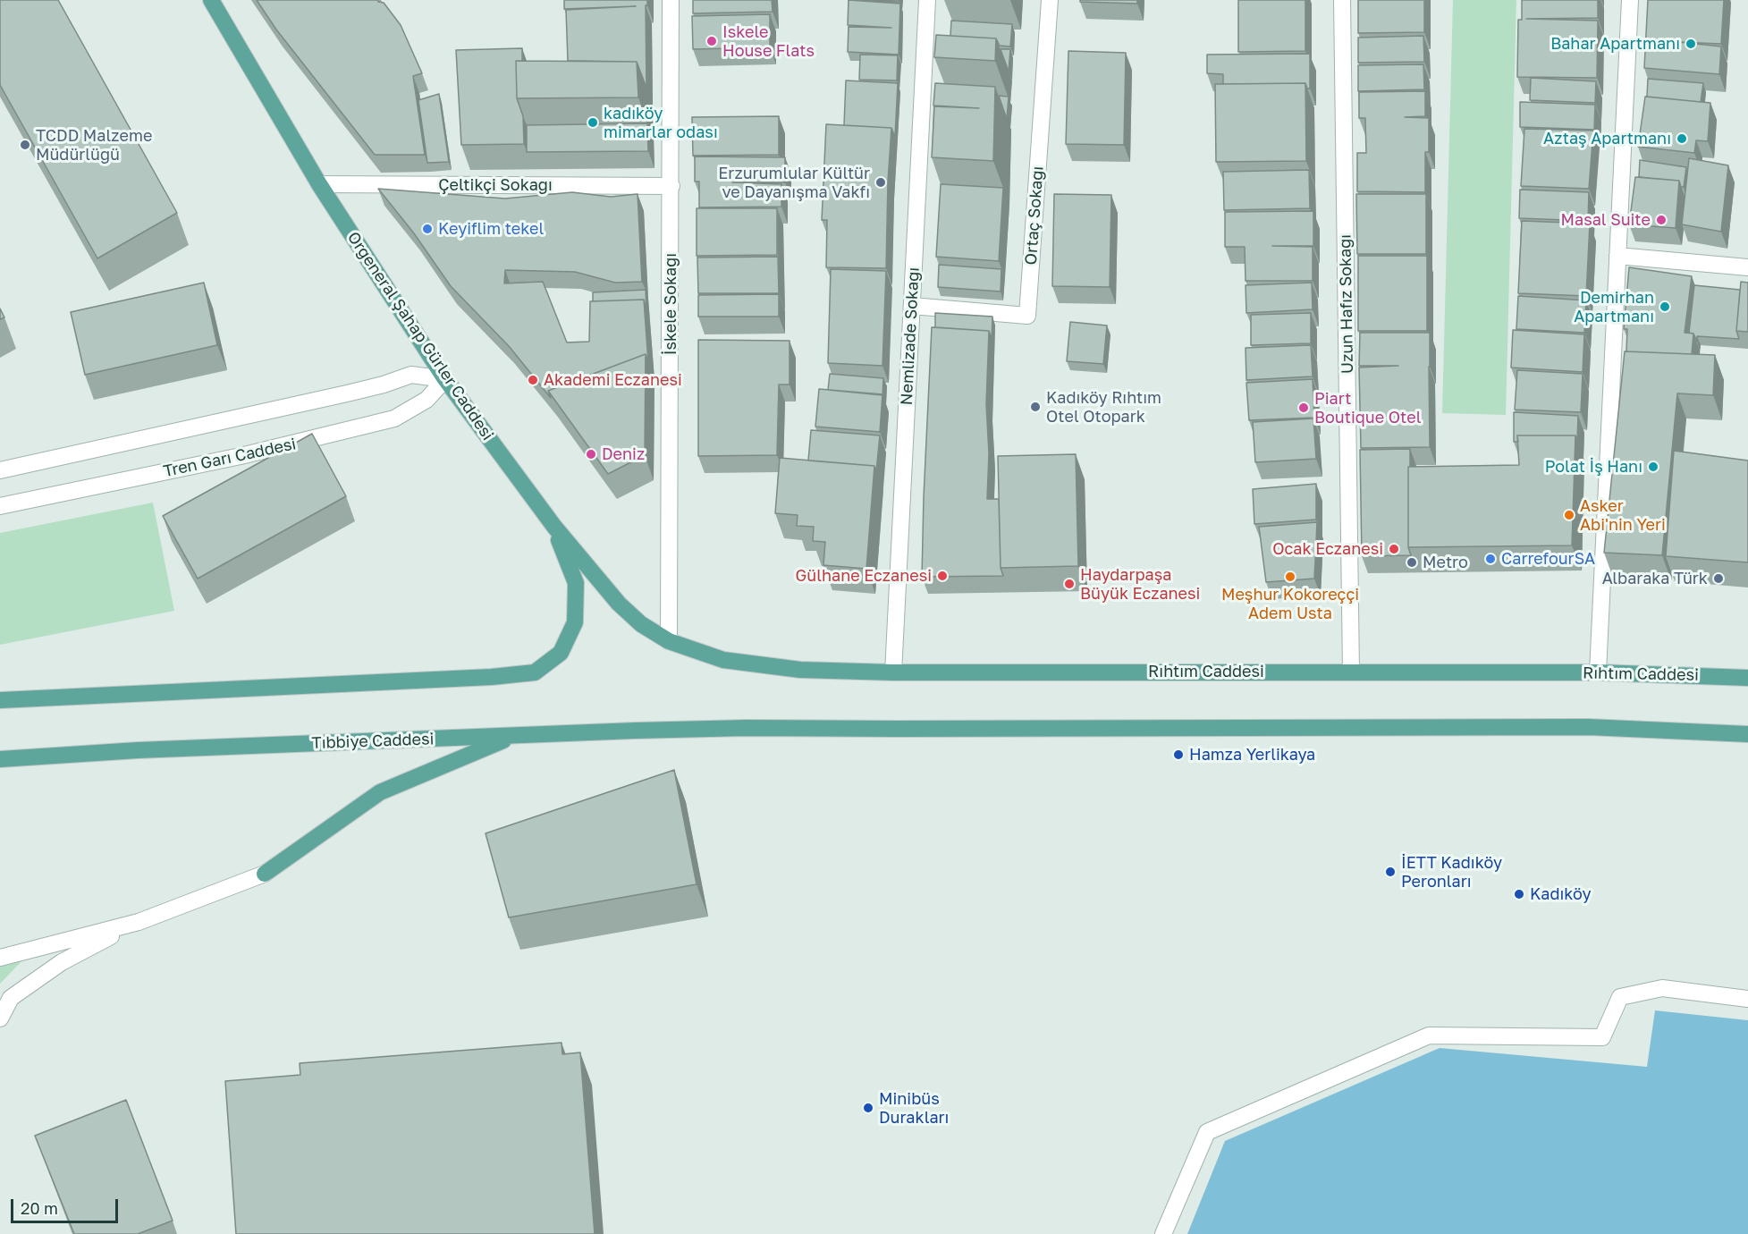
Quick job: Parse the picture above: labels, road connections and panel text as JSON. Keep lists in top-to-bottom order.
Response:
{
  "streets": {
    "main road": ["Orgeneral Şahap Gürler Caddesi", "Rıhtım Caddesi", "Tıbbiye Caddesi"],
    "street": [
      "Çeltikçi Sokağı",
      "Ortaç Sokağı",
      "İskele Sokağı",
      "Uzun Hafız Sokağı",
      "Nemlizade Sokağı",
      "Tren Garı Caddesi"
    ]
  },
  "crossings": [
    ["Çeltikçi Sokağı", "İskele Sokağı"],
    ["Çeltikçi Sokağı", "Orgeneral Şahap Gürler Caddesi"],
    ["Ortaç Sokağı", "Nemlizade Sokağı"],
    ["İskele Sokağı", "Orgeneral Şahap Gürler Caddesi"],
    ["İskele Sokağı", "Rıhtım Caddesi"],
    ["Uzun Hafız Sokağı", "Rıhtım Caddesi"],
    ["Orgeneral Şahap Gürler Caddesi", "Tren Garı Caddesi"],
    ["Orgeneral Şahap Gürler Caddesi", "Rıhtım Caddesi"],
    ["Nemlizade Sokağı", "Rıhtım Caddesi"]
  ],
  "places": [
    "Iskele House Flats",
    "Bahar Apartmanı",
    "kadıköy mimarlar odası",
    "Aztaş Apartmanı",
    "TCDD Malzeme Müdürlüğü",
    "Erzurumlular Kültür ve Dayanışma Vakfı",
    "Masal Suite",
    "Keyiflim tekel",
    "Demirhan Apartmanı",
    "Akademi Eczanesi",
    "Kadıköy Rıhtım Otel Otopark",
    "Piart Boutique Otel",
    "Deniz",
    "Polat İş Hanı",
    "Asker Abi'nin Yeri",
    "Ocak Eczanesi",
    "CarrefourSA",
    "Metro",
    "Gülhane Eczanesi",
    "Meşhur Kokoreççi Adem Usta",
    "Albaraka Türk",
    "Haydarpaşa Büyük Eczanesi",
    "Hamza Yerlikaya",
    "İETT Kadıköy Peronları",
    "Kadıköy",
    "Minibüs Durakları"
  ],
  "scale_bar": "20 m"
}
